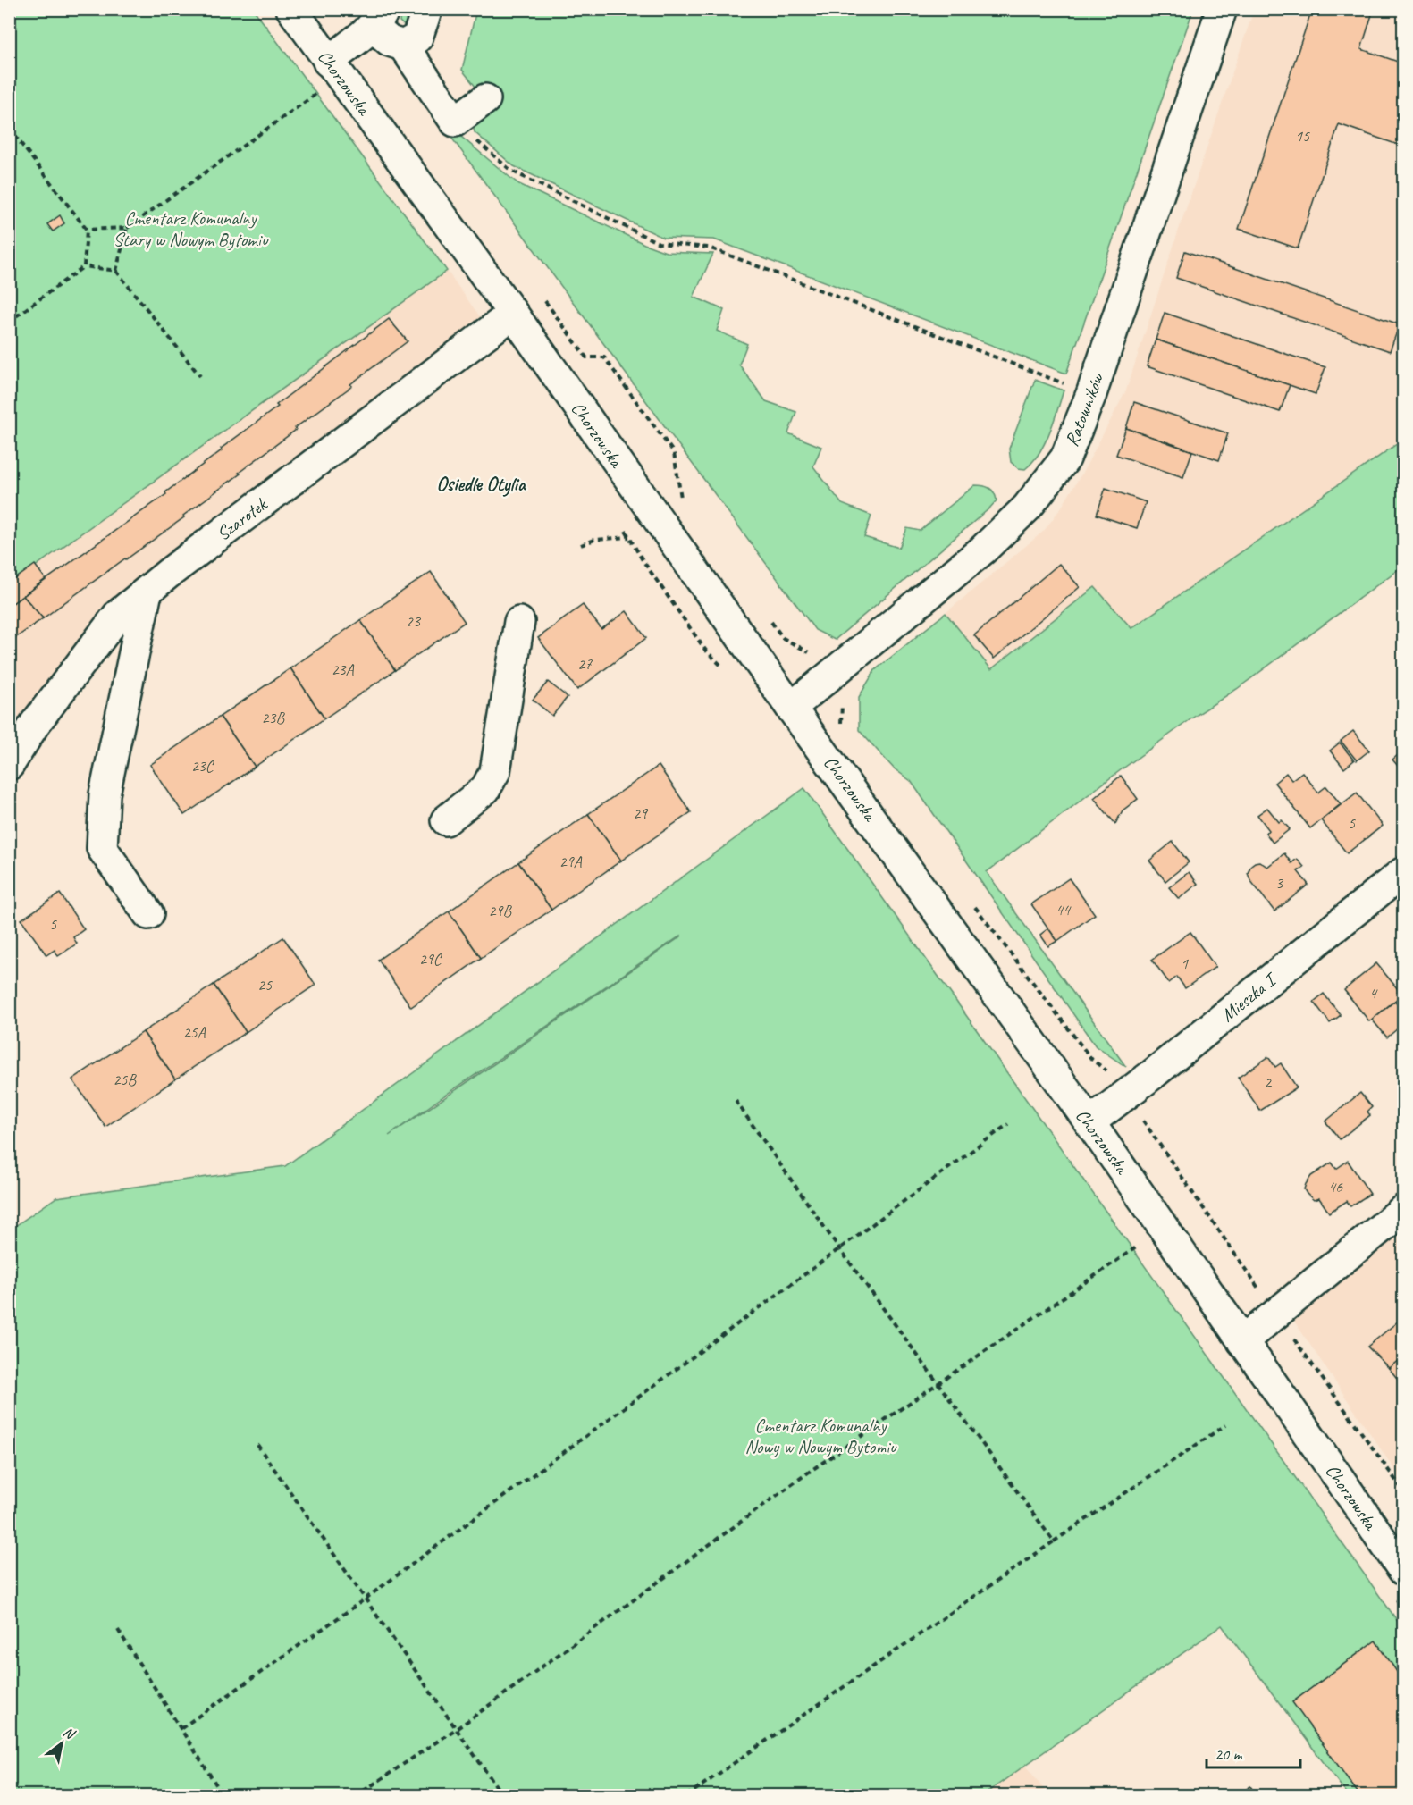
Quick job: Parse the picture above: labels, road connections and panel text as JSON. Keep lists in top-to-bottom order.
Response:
{
  "streets": {
    "street": [
      "Chorzowska",
      "Ratowników",
      "Szarotek",
      "Mieszka I"
    ]
  },
  "crossings": [
    ["Chorzowska", "Ratowników"],
    ["Chorzowska", "Szarotek"],
    ["Chorzowska", "Mieszka I"]
  ],
  "districts": ["Osiedle Otylia"],
  "parks": ["Cmentarz Komunalny Stary w Nowym Bytomiu", "Cmentarz Komunalny Nowy w Nowym Bytomiu"],
  "house_numbers": [
    "15",
    "23",
    "27",
    "23A",
    "23B",
    "23C",
    "29",
    "5",
    "29A",
    "3",
    "44",
    "29B",
    "5",
    "29C",
    "1",
    "25",
    "4",
    "25A",
    "25B",
    "2",
    "46"
  ],
  "scale_bar": "20 m",
  "north": "top right"
}
